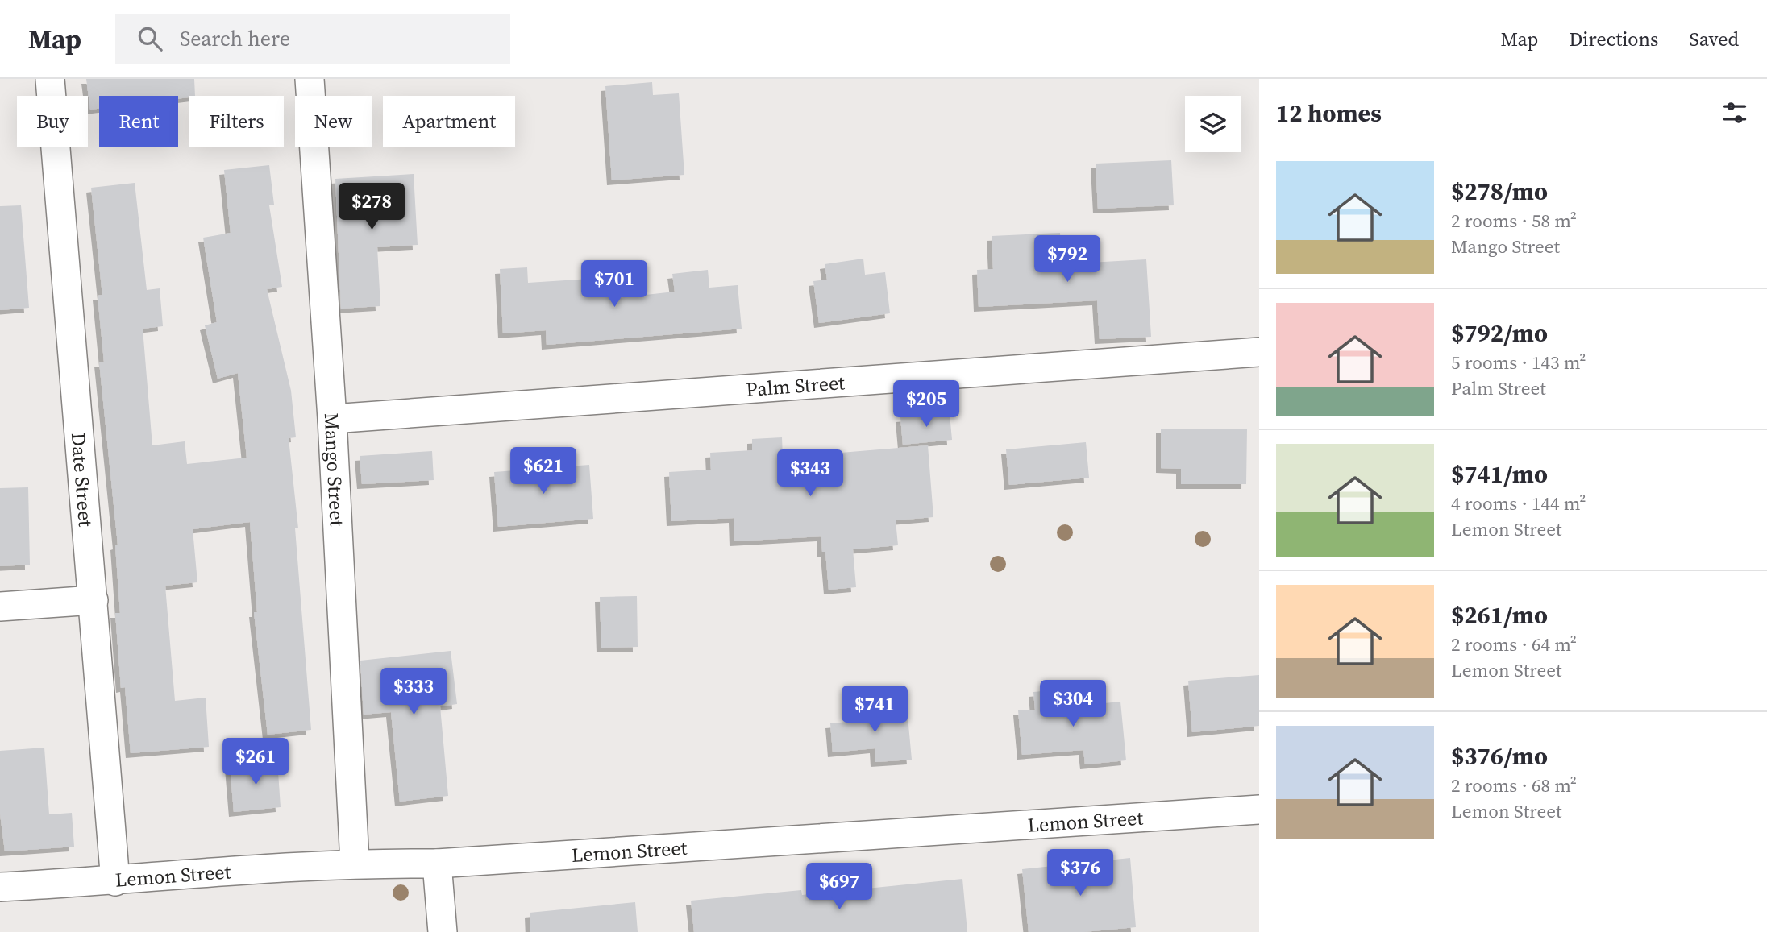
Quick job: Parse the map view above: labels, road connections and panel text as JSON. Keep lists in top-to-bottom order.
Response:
{
  "streets": {
    "street": [
      "Palm Street",
      "Mango Street",
      "Date Street",
      "Lemon Street"
    ]
  },
  "crossings": [
    ["Palm Street", "Mango Street"],
    ["Mango Street", "Lemon Street"],
    ["Date Street", "Lemon Street"]
  ],
  "page": {
    "header": "Map",
    "search": "Search here",
    "nav": ["Map", "Directions", "Saved"],
    "heading": "12 homes",
    "chip": [
      "Buy",
      "Rent",
      "Filters",
      "New",
      "Apartment"
    ],
    "list": [
      {
        "name": "$278/mo",
        "note": "2 rooms · 58 m² · Mango Street"
      },
      {
        "name": "$792/mo",
        "note": "5 rooms · 143 m² · Palm Street"
      },
      {
        "name": "$741/mo",
        "note": "4 rooms · 144 m² · Lemon Street"
      },
      {
        "name": "$261/mo",
        "note": "2 rooms · 64 m² · Lemon Street"
      },
      {
        "name": "$376/mo",
        "note": "2 rooms · 68 m² · Lemon Street"
      }
    ],
    "price": [
      "$278",
      "$792",
      "$701",
      "$205",
      "$621",
      "$343",
      "$333",
      "$304",
      "$741",
      "$261",
      "$376",
      "$697"
    ]
  }
}
